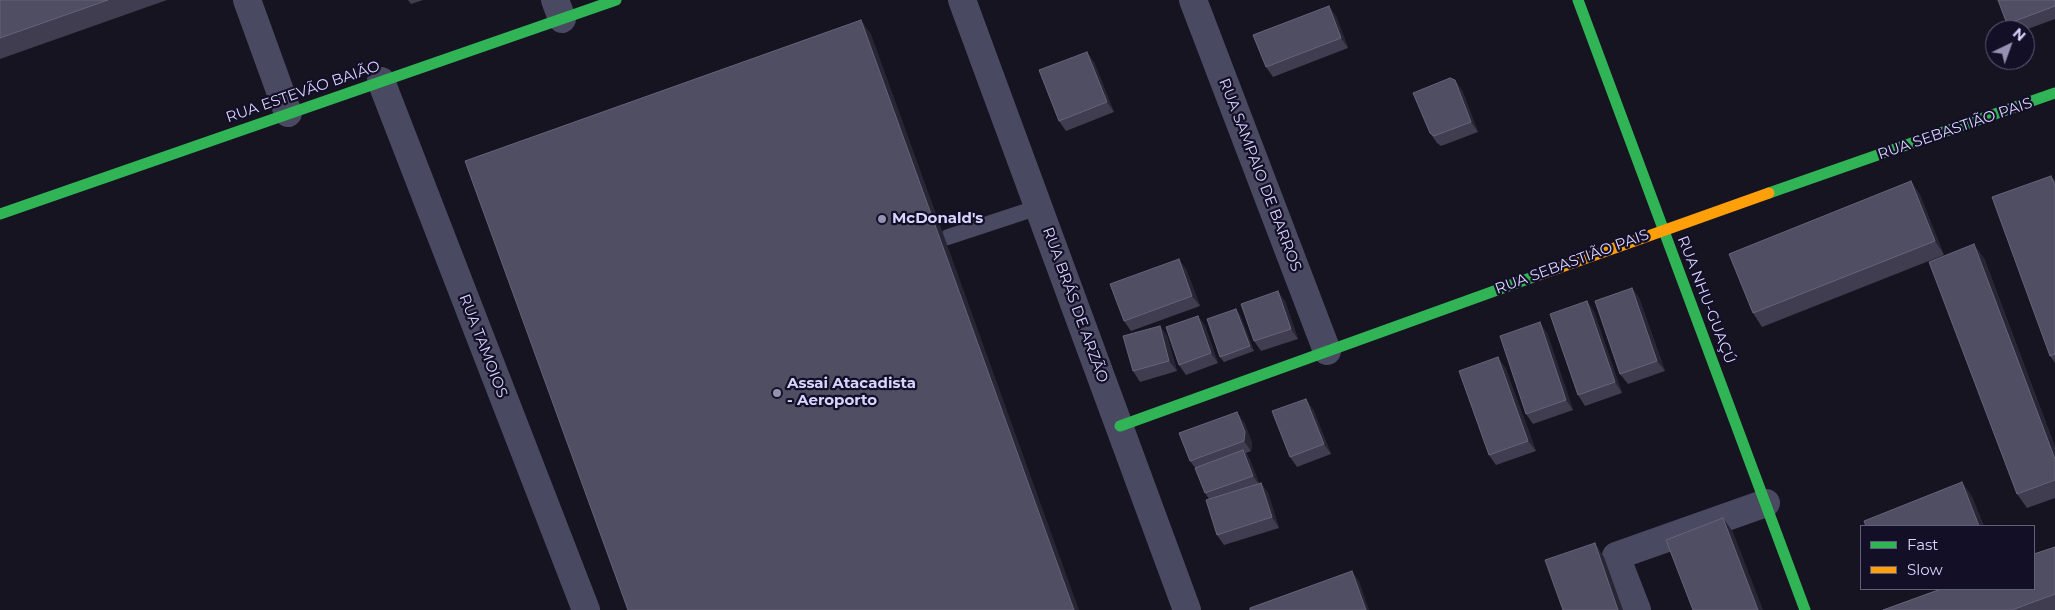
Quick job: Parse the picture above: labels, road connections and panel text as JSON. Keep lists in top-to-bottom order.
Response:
{
  "streets": {
    "street": [
      "RUA ESTEVÃO BAIÃO",
      "RUA SEBASTIÃO PAIS",
      "RUA SAMPAIO DE BARROS",
      "RUA NHU-GUAÇÚ",
      "RUA BRÁS DE ARZÃO",
      "RUA TAMOIOS"
    ]
  },
  "crossings": [
    ["RUA ESTEVÃO BAIÃO", "RUA TAMOIOS"],
    ["RUA SEBASTIÃO PAIS", "RUA SAMPAIO DE BARROS"],
    ["RUA SEBASTIÃO PAIS", "RUA NHU-GUAÇÚ"],
    ["RUA SEBASTIÃO PAIS", "RUA BRÁS DE ARZÃO"]
  ],
  "places": ["McDonald's", "Assai Atacadista - Aeroporto"],
  "legend": ["Fast", "Slow"],
  "north": "top right"
}
